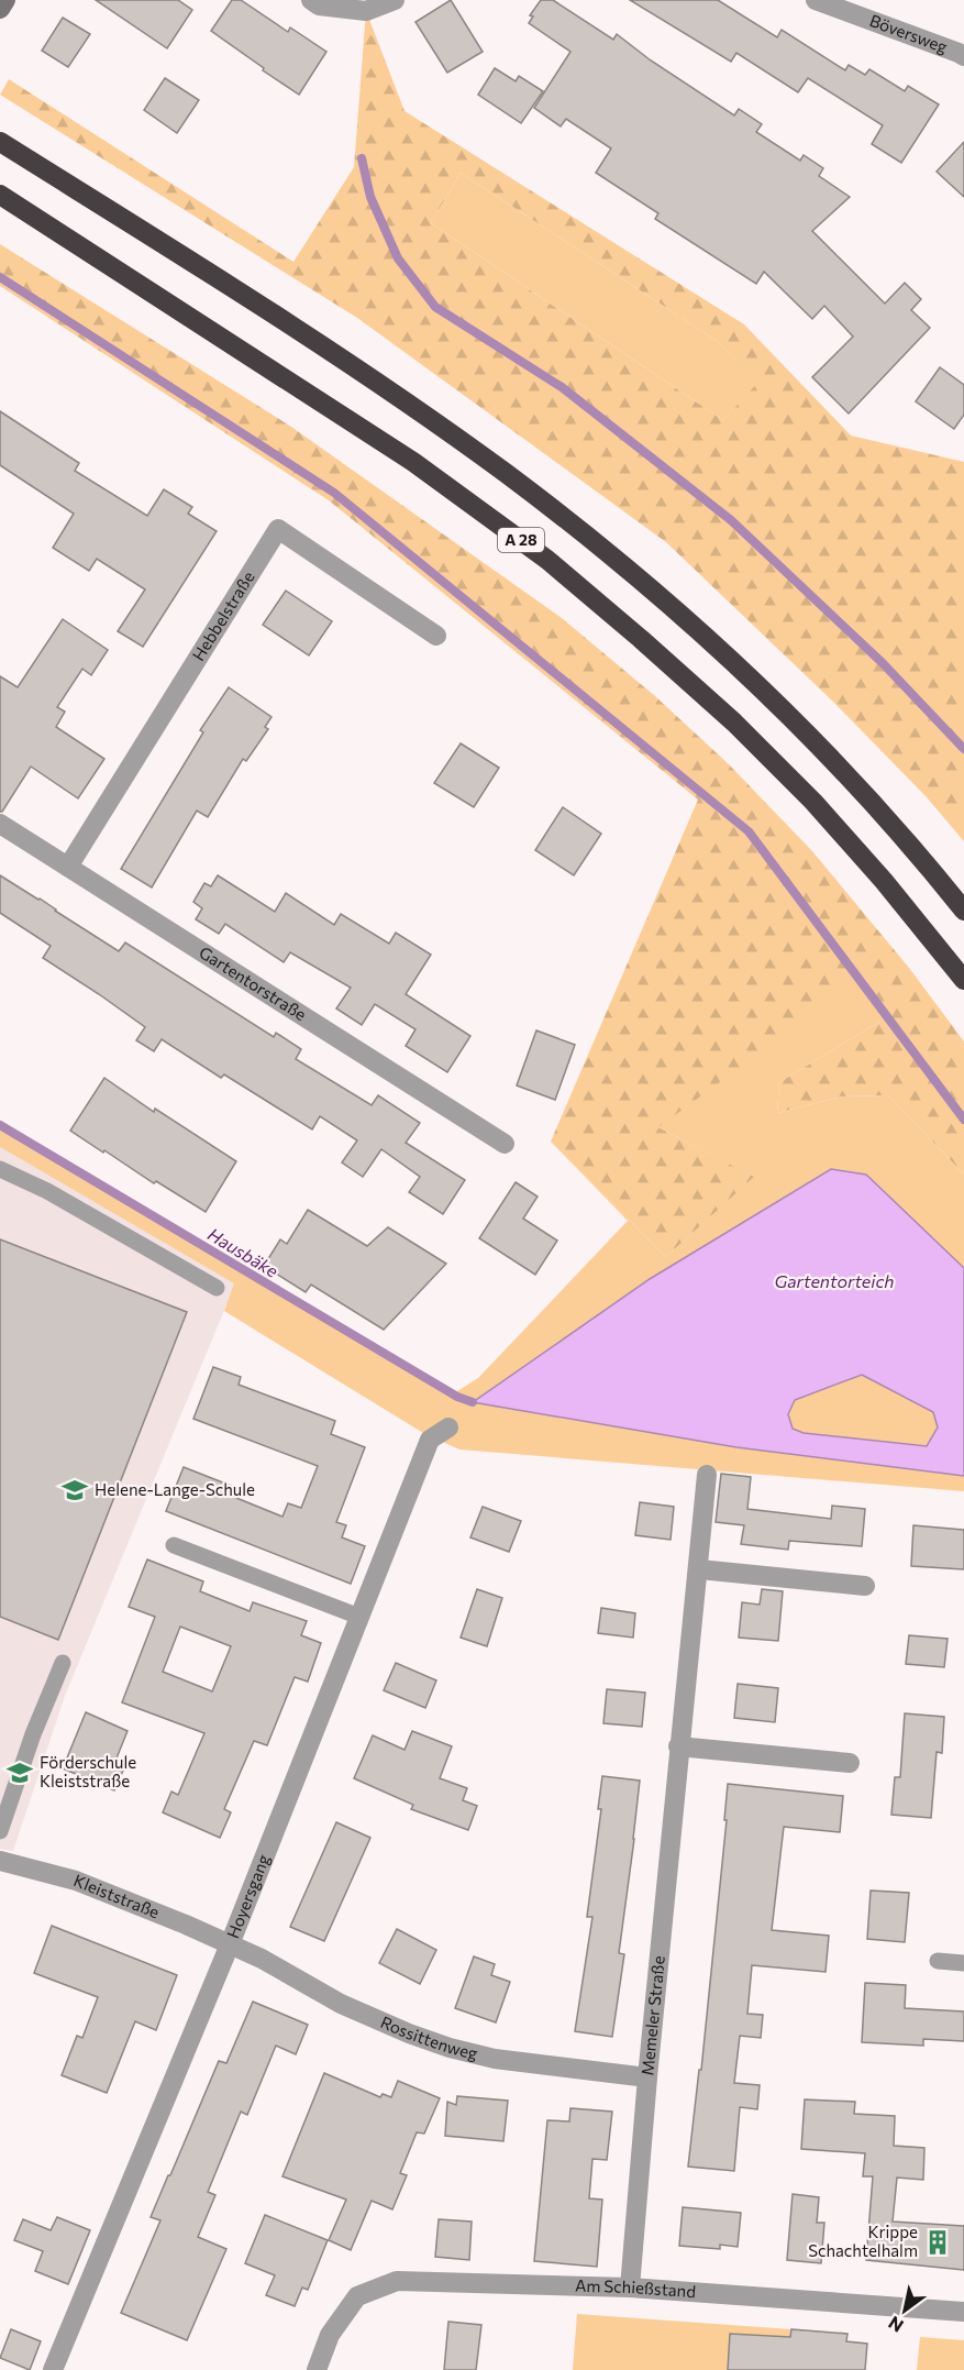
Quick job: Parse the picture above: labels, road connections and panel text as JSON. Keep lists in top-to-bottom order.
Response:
{
  "streets": {
    "highway": ["A 28"],
    "street": [
      "Böversweg",
      "Hebbelstraße",
      "Gartentorstraße",
      "Hoyersgang",
      "Kleiststraße",
      "Memeler Straße",
      "Rossittenweg",
      "Am Schießstand"
    ]
  },
  "crossings": [
    ["Hebbelstraße", "Gartentorstraße"],
    ["Hoyersgang", "Kleiststraße"],
    ["Hoyersgang", "Rossittenweg"],
    ["Kleiststraße", "Rossittenweg"],
    ["Memeler Straße", "Rossittenweg"],
    ["Memeler Straße", "Am Schießstand"]
  ],
  "water": ["Hausbäke", "Gartentorteich"],
  "places": {
    "school or university": ["Helene-Lange-Schule", "Förderschule Kleiststraße"],
    "building": ["Krippe Schachtelhalm"]
  },
  "north": "bottom left"
}
